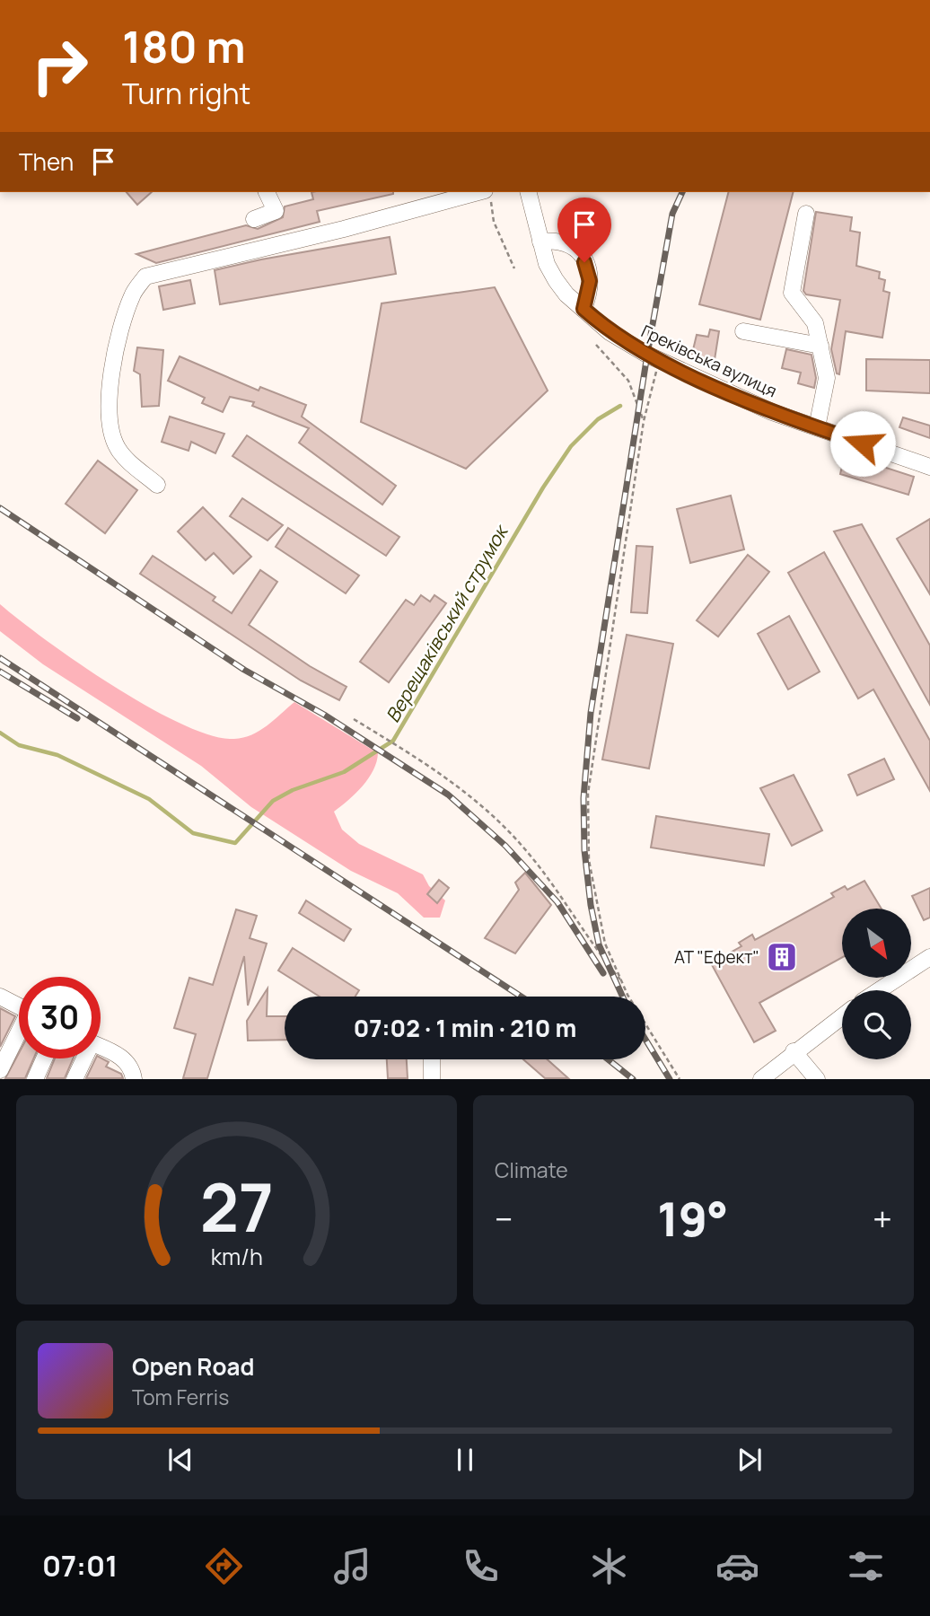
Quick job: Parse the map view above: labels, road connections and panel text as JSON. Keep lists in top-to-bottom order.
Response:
{
  "streets": {
    "street": ["Греківська вулиця"]
  },
  "water": ["Верещаківський струмок"],
  "places": {
    "building": ["АТ \"Ефект\""]
  },
  "north": "bottom right",
  "page": {
    "turn": ["180 m", "Turn right"],
    "then": "Then",
    "limit": "30",
    "trip": "07:02 · 1 min · 210 m",
    "tile": "Climate",
    "heat": ["−", "19°", "+"],
    "song": ["Open Road", "Tom Ferris"],
    "tabs": "07:01",
    "gauge": ["27", "km/h"]
  }
}
